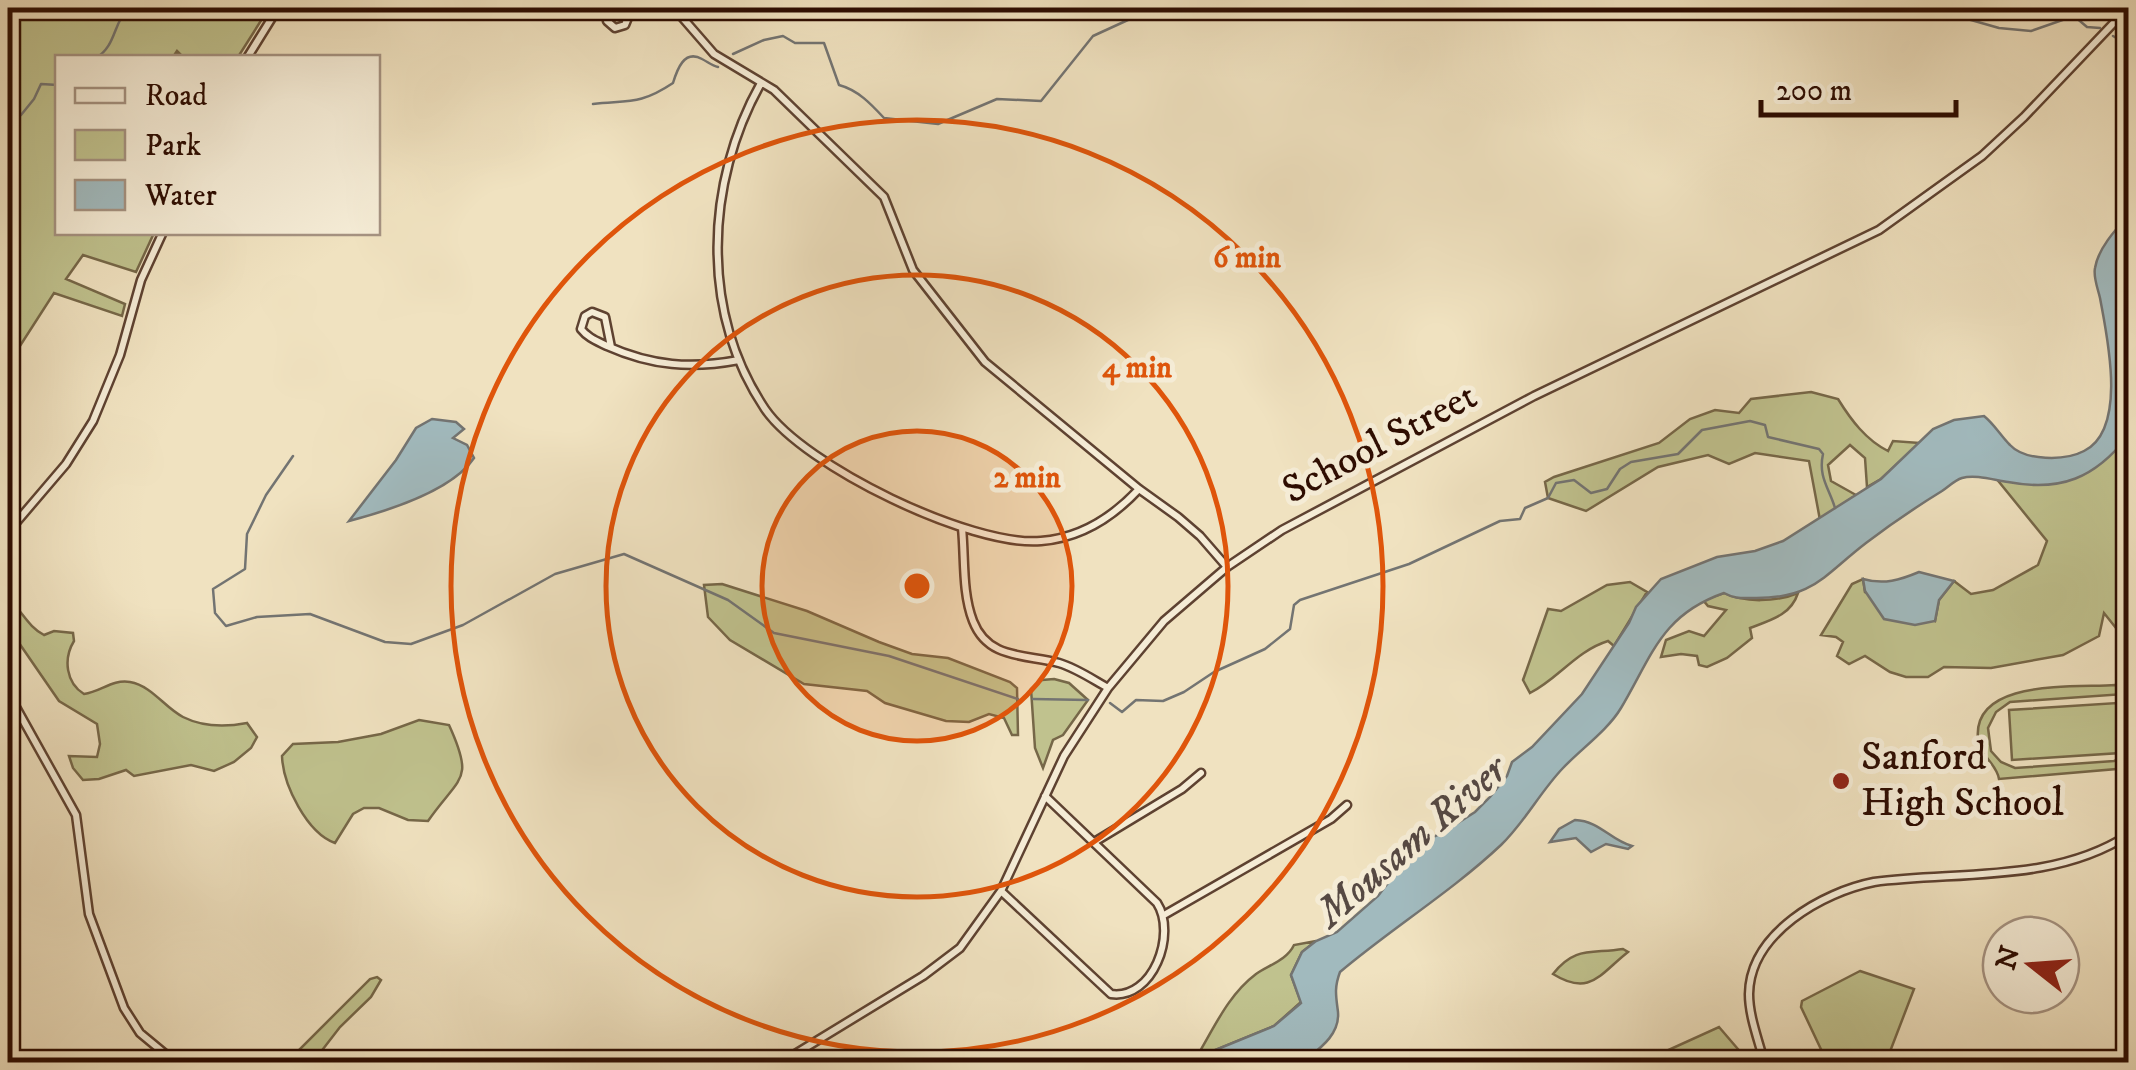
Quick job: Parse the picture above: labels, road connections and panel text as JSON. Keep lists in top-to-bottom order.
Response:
{
  "streets": {
    "street": ["School Street"]
  },
  "water": ["Mousam River"],
  "places": ["Sanford High School"],
  "legend": ["Road", "Park", "Water"],
  "scale_bar": "200 m",
  "north": "left",
  "rings": ["6 min", "4 min", "2 min"]
}
